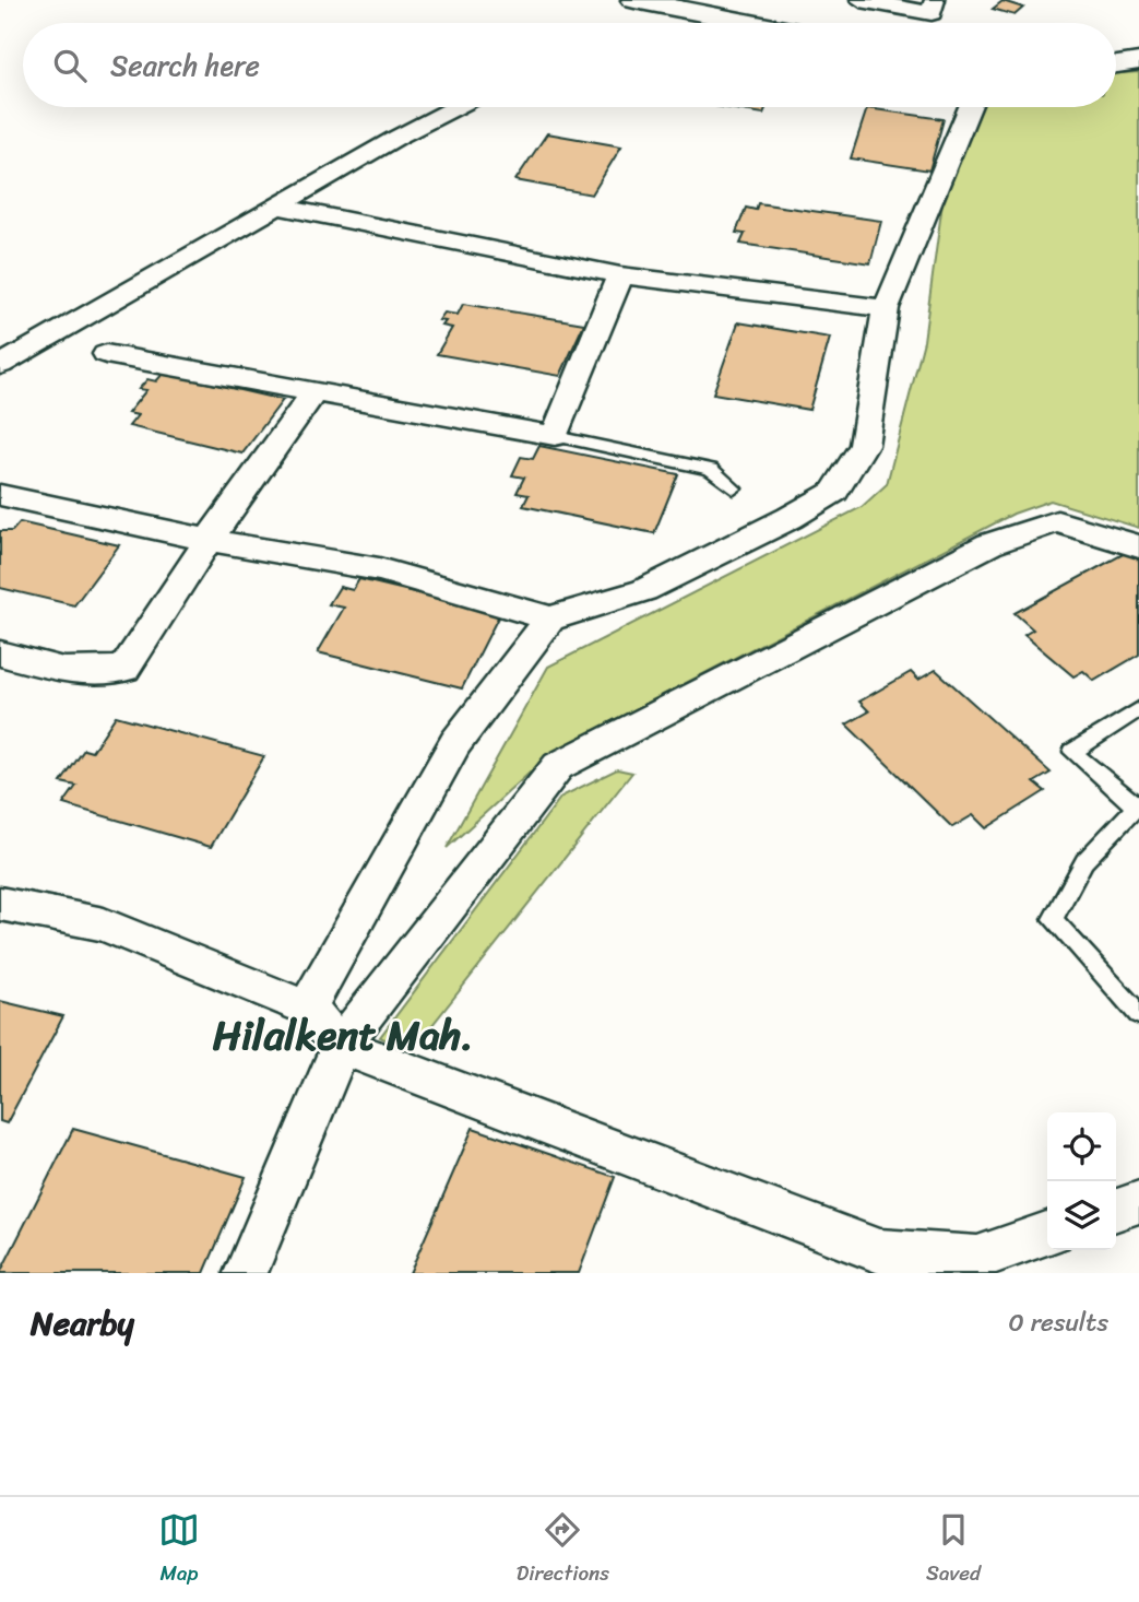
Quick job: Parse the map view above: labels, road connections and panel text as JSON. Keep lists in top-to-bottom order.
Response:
{
  "districts": ["Hilalkent Mah."],
  "page": {
    "search": "Search here",
    "heading": ["Nearby", "0 results"],
    "nav": ["Map", "Directions", "Saved"]
  }
}
